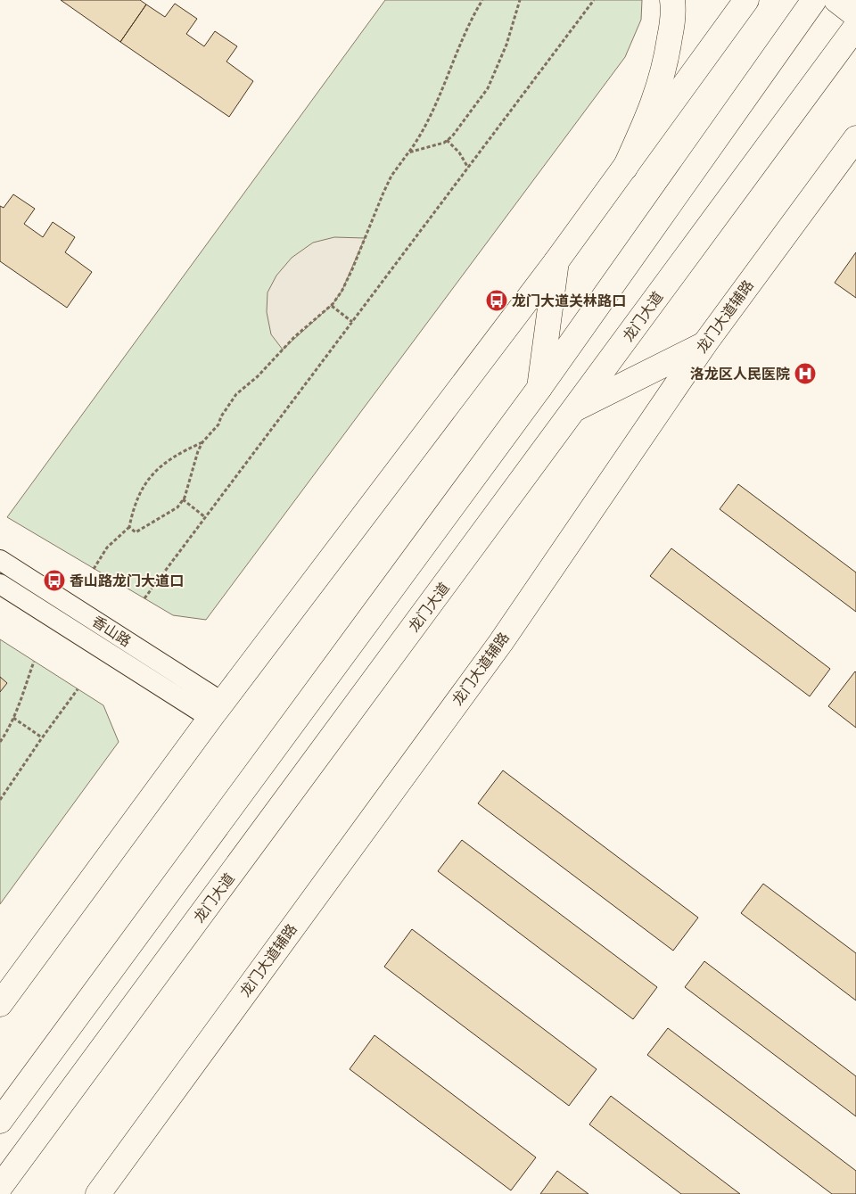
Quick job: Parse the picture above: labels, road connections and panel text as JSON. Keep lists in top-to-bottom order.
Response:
{
  "streets": {
    "main road": ["龙门大道", "龙门大道辅路"],
    "street": ["香山路"]
  },
  "places": {
    "bus stop": ["龙门大道关林路口", "香山路龙门大道口"],
    "hospital": ["洛龙区人民医院"]
  }
}
